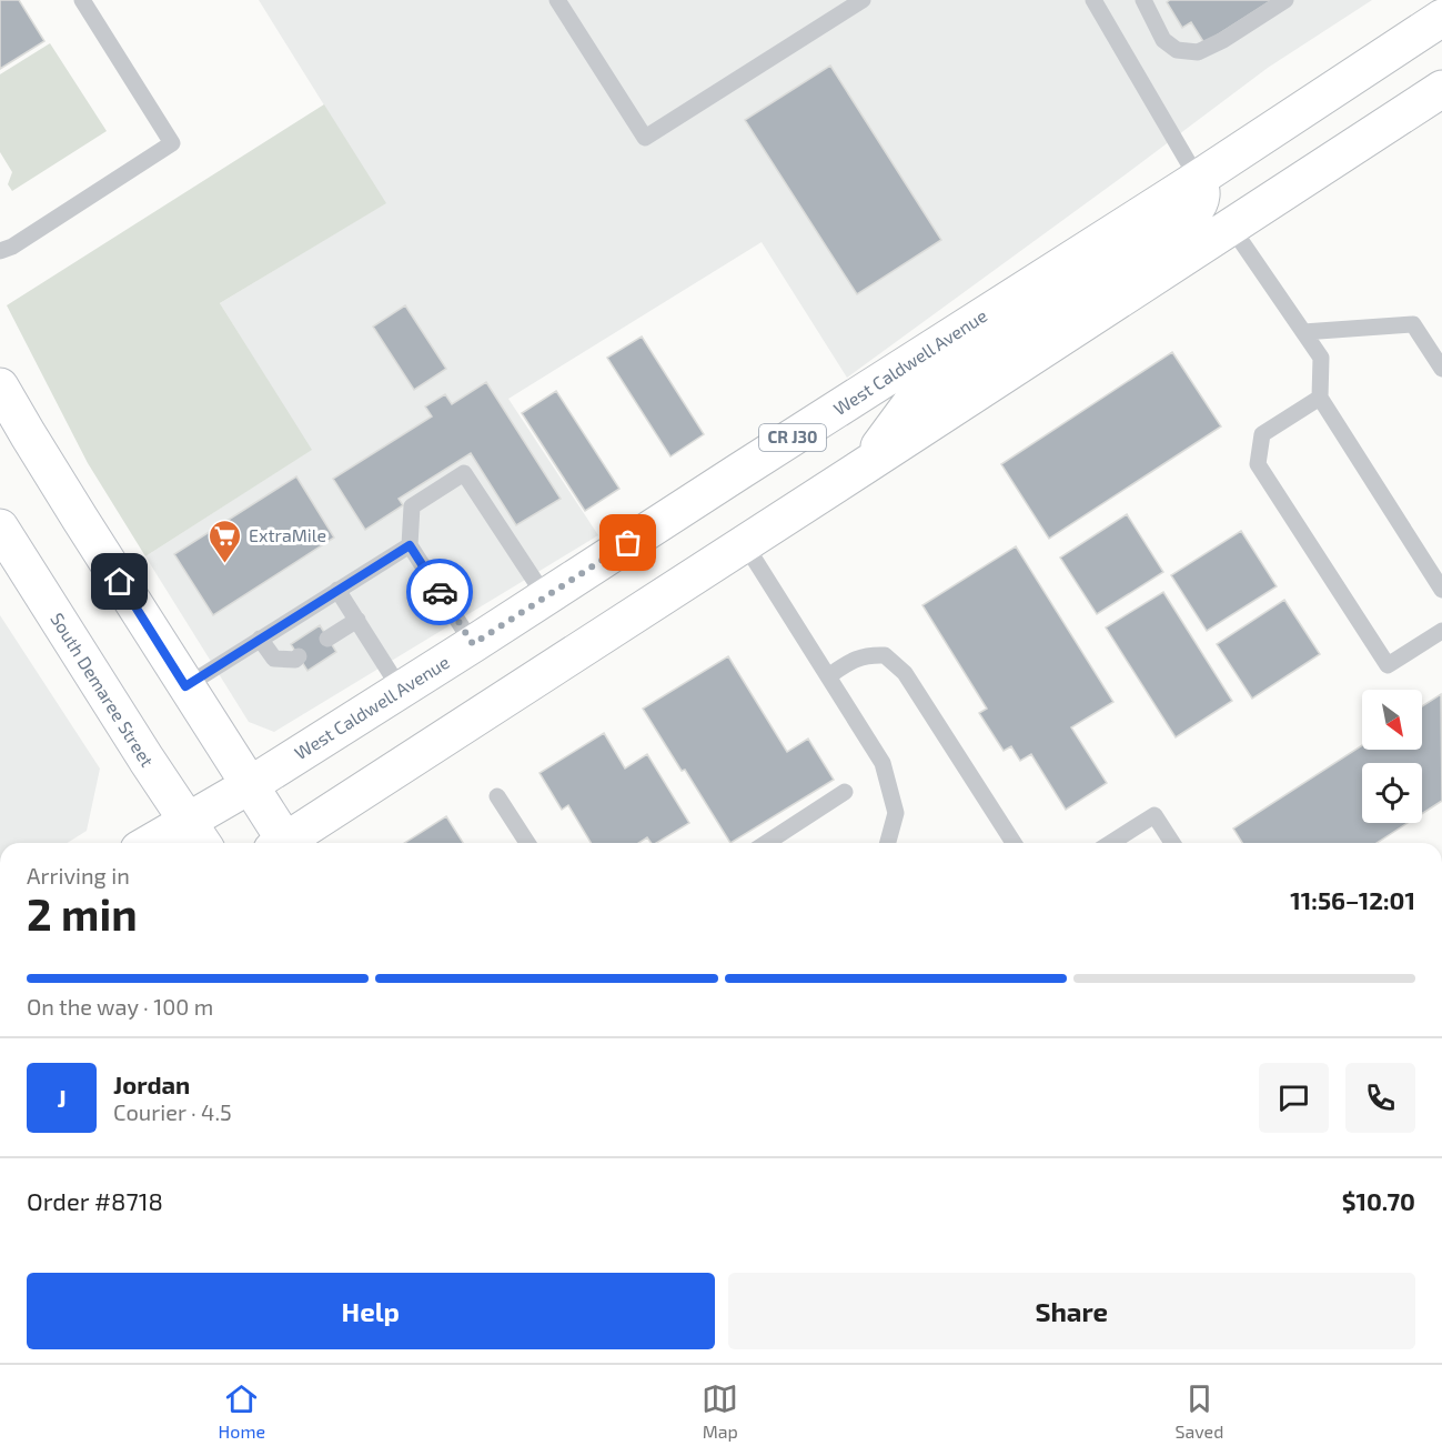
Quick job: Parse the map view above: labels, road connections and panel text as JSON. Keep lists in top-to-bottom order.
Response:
{
  "streets": {
    "main road": ["West Caldwell Avenue", "CR J30", "South Demaree Street"]
  },
  "crossings": [
    ["West Caldwell Avenue", "South Demaree Street"]
  ],
  "places": {
    "supermarket": ["ExtraMile"]
  },
  "north": "bottom right",
  "page": {
    "heading": ["2 min", "Arriving in", "11:56–12:01"],
    "panel": [
      "Jordan",
      "Courier · 4.5",
      "Order #8718",
      "$10.70"
    ],
    "bar": "On the way · 100 m",
    "round": "J",
    "buttons": ["Help", "Share"],
    "tabs": ["Home", "Map", "Saved"]
  }
}
